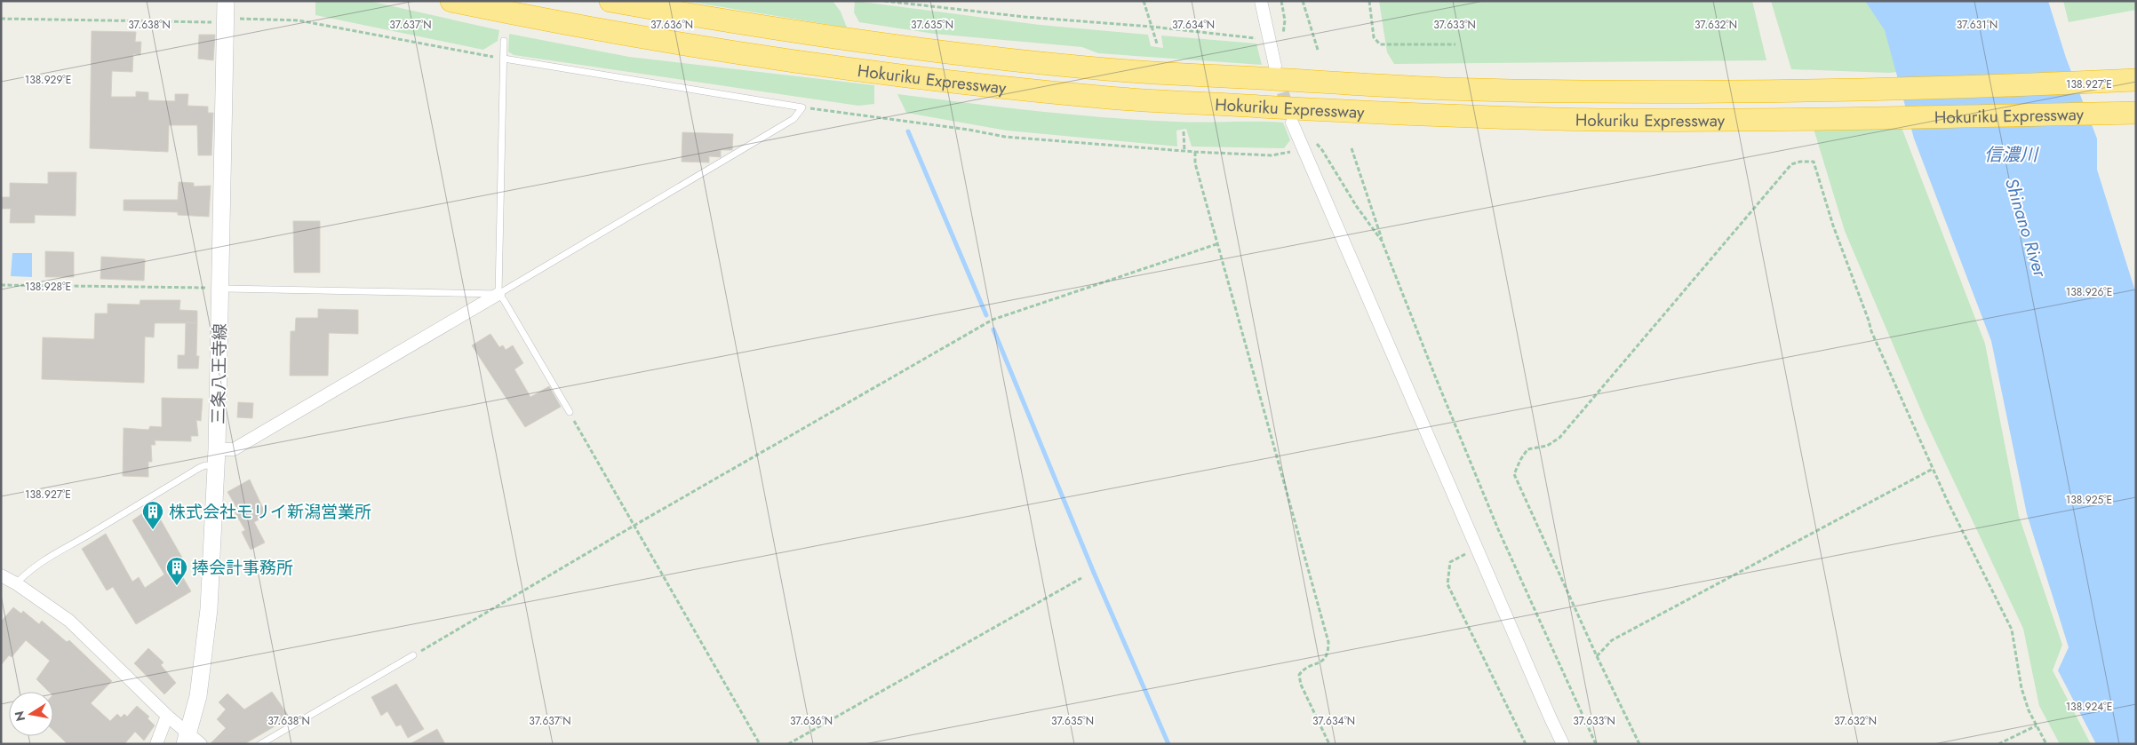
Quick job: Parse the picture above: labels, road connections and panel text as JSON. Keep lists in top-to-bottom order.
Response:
{
  "streets": {
    "highway": ["Hokuriku Expressway"],
    "main road": ["三条八王寺線"]
  },
  "water": ["信濃川", "Shinano River"],
  "places": {
    "building": ["株式会社モリイ新潟営業所", "捧会計事務所"]
  },
  "north": "left",
  "coordinates": [
    "37.638°N",
    "37.637°N",
    "37.636°N",
    "37.635°N",
    "37.634°N",
    "37.633°N",
    "37.632°N",
    "37.631°N",
    "138.929°E",
    "138.927°E",
    "138.928°E",
    "138.926°E",
    "138.925°E",
    "138.924°E"
  ]
}
